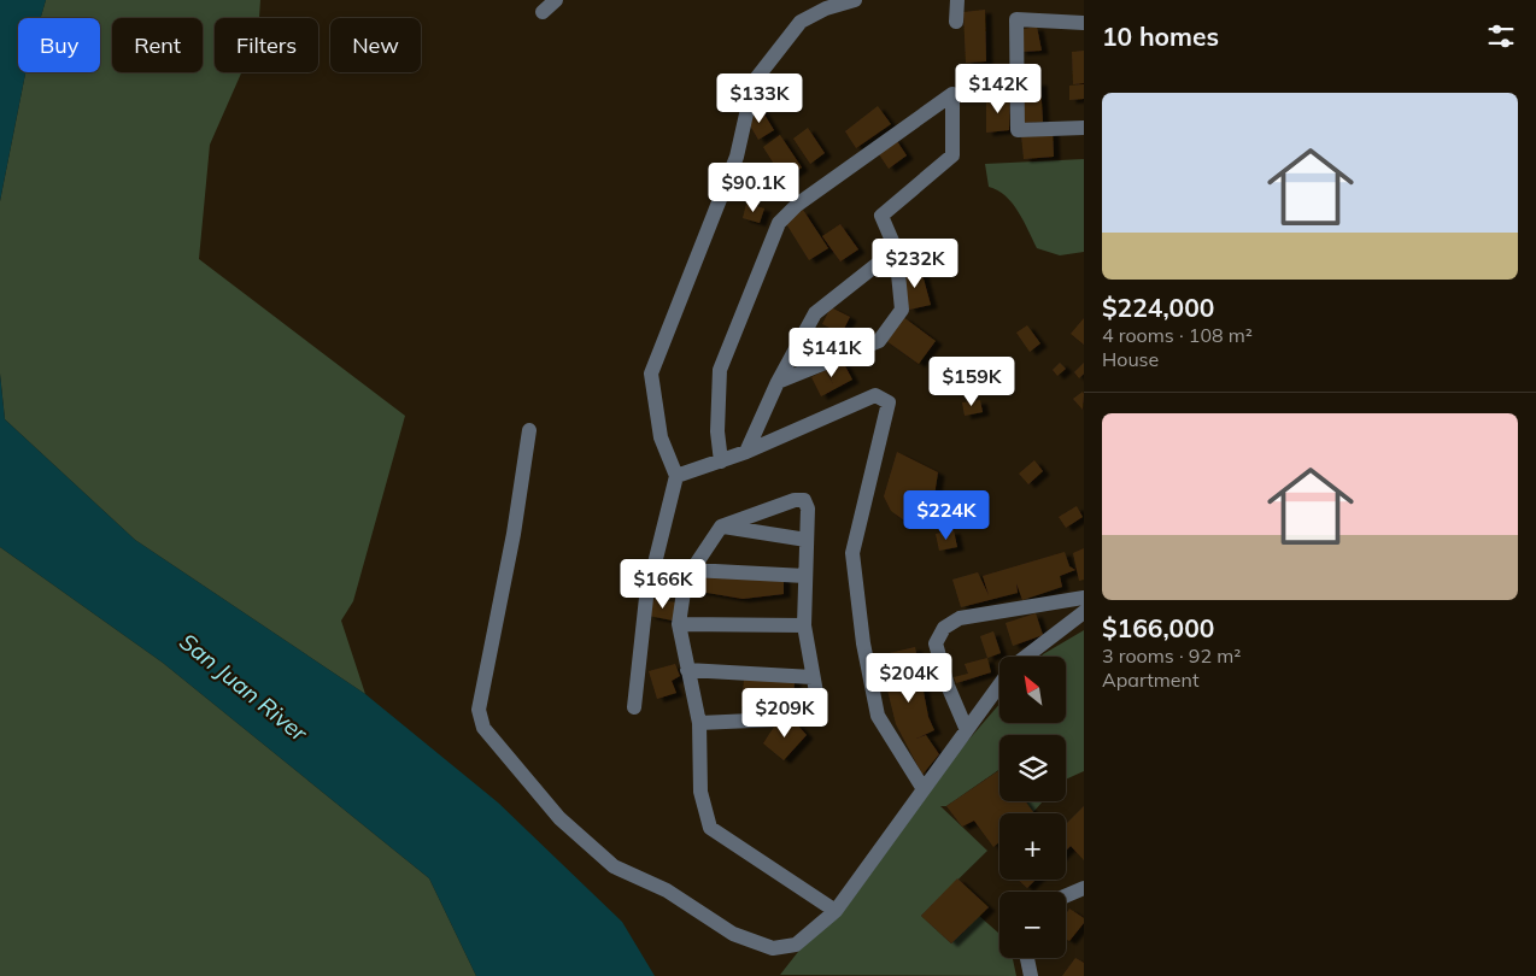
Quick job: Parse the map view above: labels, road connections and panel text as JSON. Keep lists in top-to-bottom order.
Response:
{
  "water": ["San Juan River"],
  "north": "top left",
  "page": {
    "heading": "10 homes",
    "chip": [
      "Buy",
      "Rent",
      "Filters",
      "New"
    ],
    "price": [
      "$142K",
      "$133K",
      "$90.1K",
      "$232K",
      "$141K",
      "$159K",
      "$224K",
      "$166K",
      "$204K",
      "$209K"
    ],
    "list": [
      {
        "name": "$224,000",
        "note": "4 rooms · 108 m² · House"
      },
      {
        "name": "$166,000",
        "note": "3 rooms · 92 m² · Apartment"
      }
    ],
    "map_buttons": ["+", "−"]
  }
}
